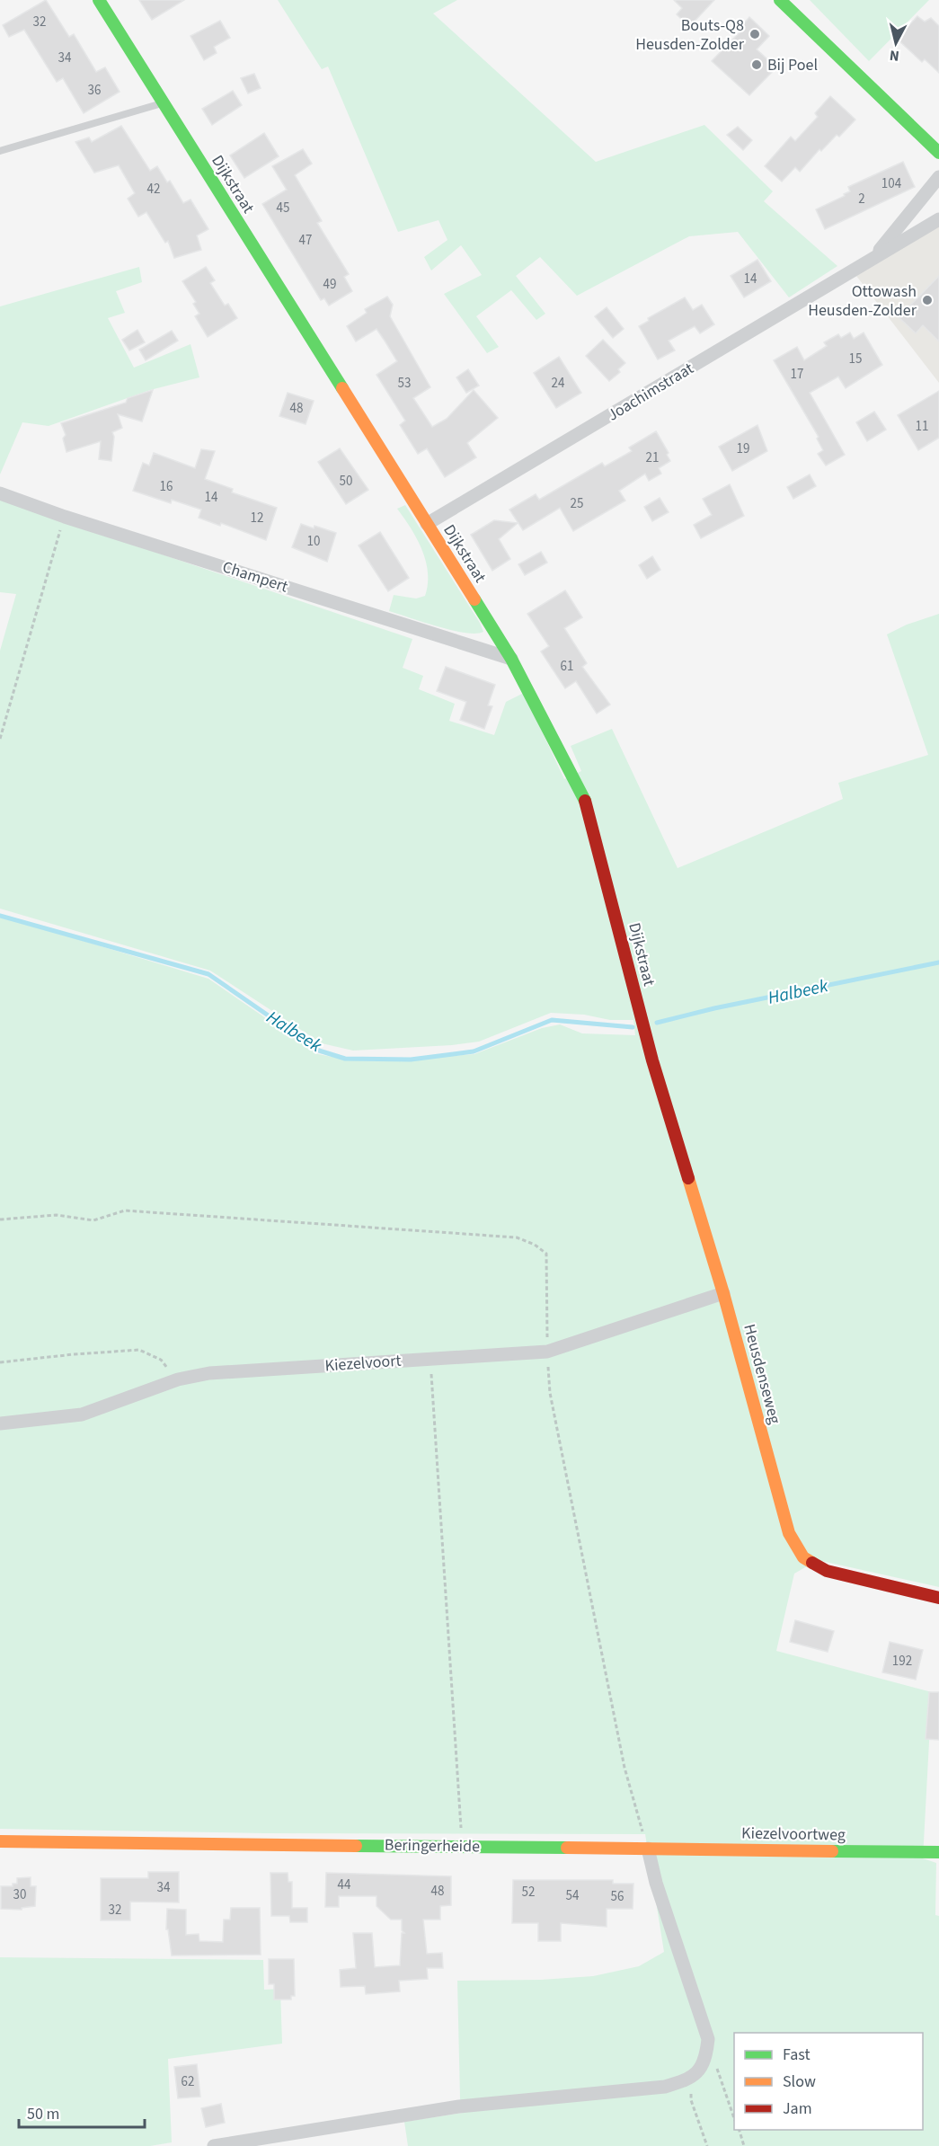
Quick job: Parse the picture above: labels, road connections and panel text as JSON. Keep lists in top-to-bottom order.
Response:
{
  "streets": {
    "street": [
      "Dijkstraat",
      "Joachimstraat",
      "Champert",
      "Kiezelvoort",
      "Heusdenseweg",
      "Kiezelvoortweg",
      "Beringerheide"
    ]
  },
  "crossings": [
    ["Dijkstraat", "Joachimstraat"],
    ["Dijkstraat", "Champert"],
    ["Dijkstraat", "Heusdenseweg"],
    ["Kiezelvoort", "Heusdenseweg"],
    ["Kiezelvoortweg", "Beringerheide"]
  ],
  "water": ["Halbeek"],
  "places": ["Bouts-Q8 Heusden-Zolder", "Bij Poel", "Ottowash Heusden-Zolder"],
  "house_numbers": [
    "32",
    "34",
    "36",
    "104",
    "42",
    "2",
    "45",
    "47",
    "14",
    "49",
    "15",
    "17",
    "53",
    "24",
    "48",
    "11",
    "19",
    "21",
    "50",
    "16",
    "14",
    "25",
    "12",
    "10",
    "61",
    "192",
    "44",
    "34",
    "48",
    "52",
    "30",
    "54",
    "56",
    "32",
    "62"
  ],
  "legend": ["Fast", "Slow", "Jam"],
  "scale_bar": "50 m",
  "north": "bottom"
}
